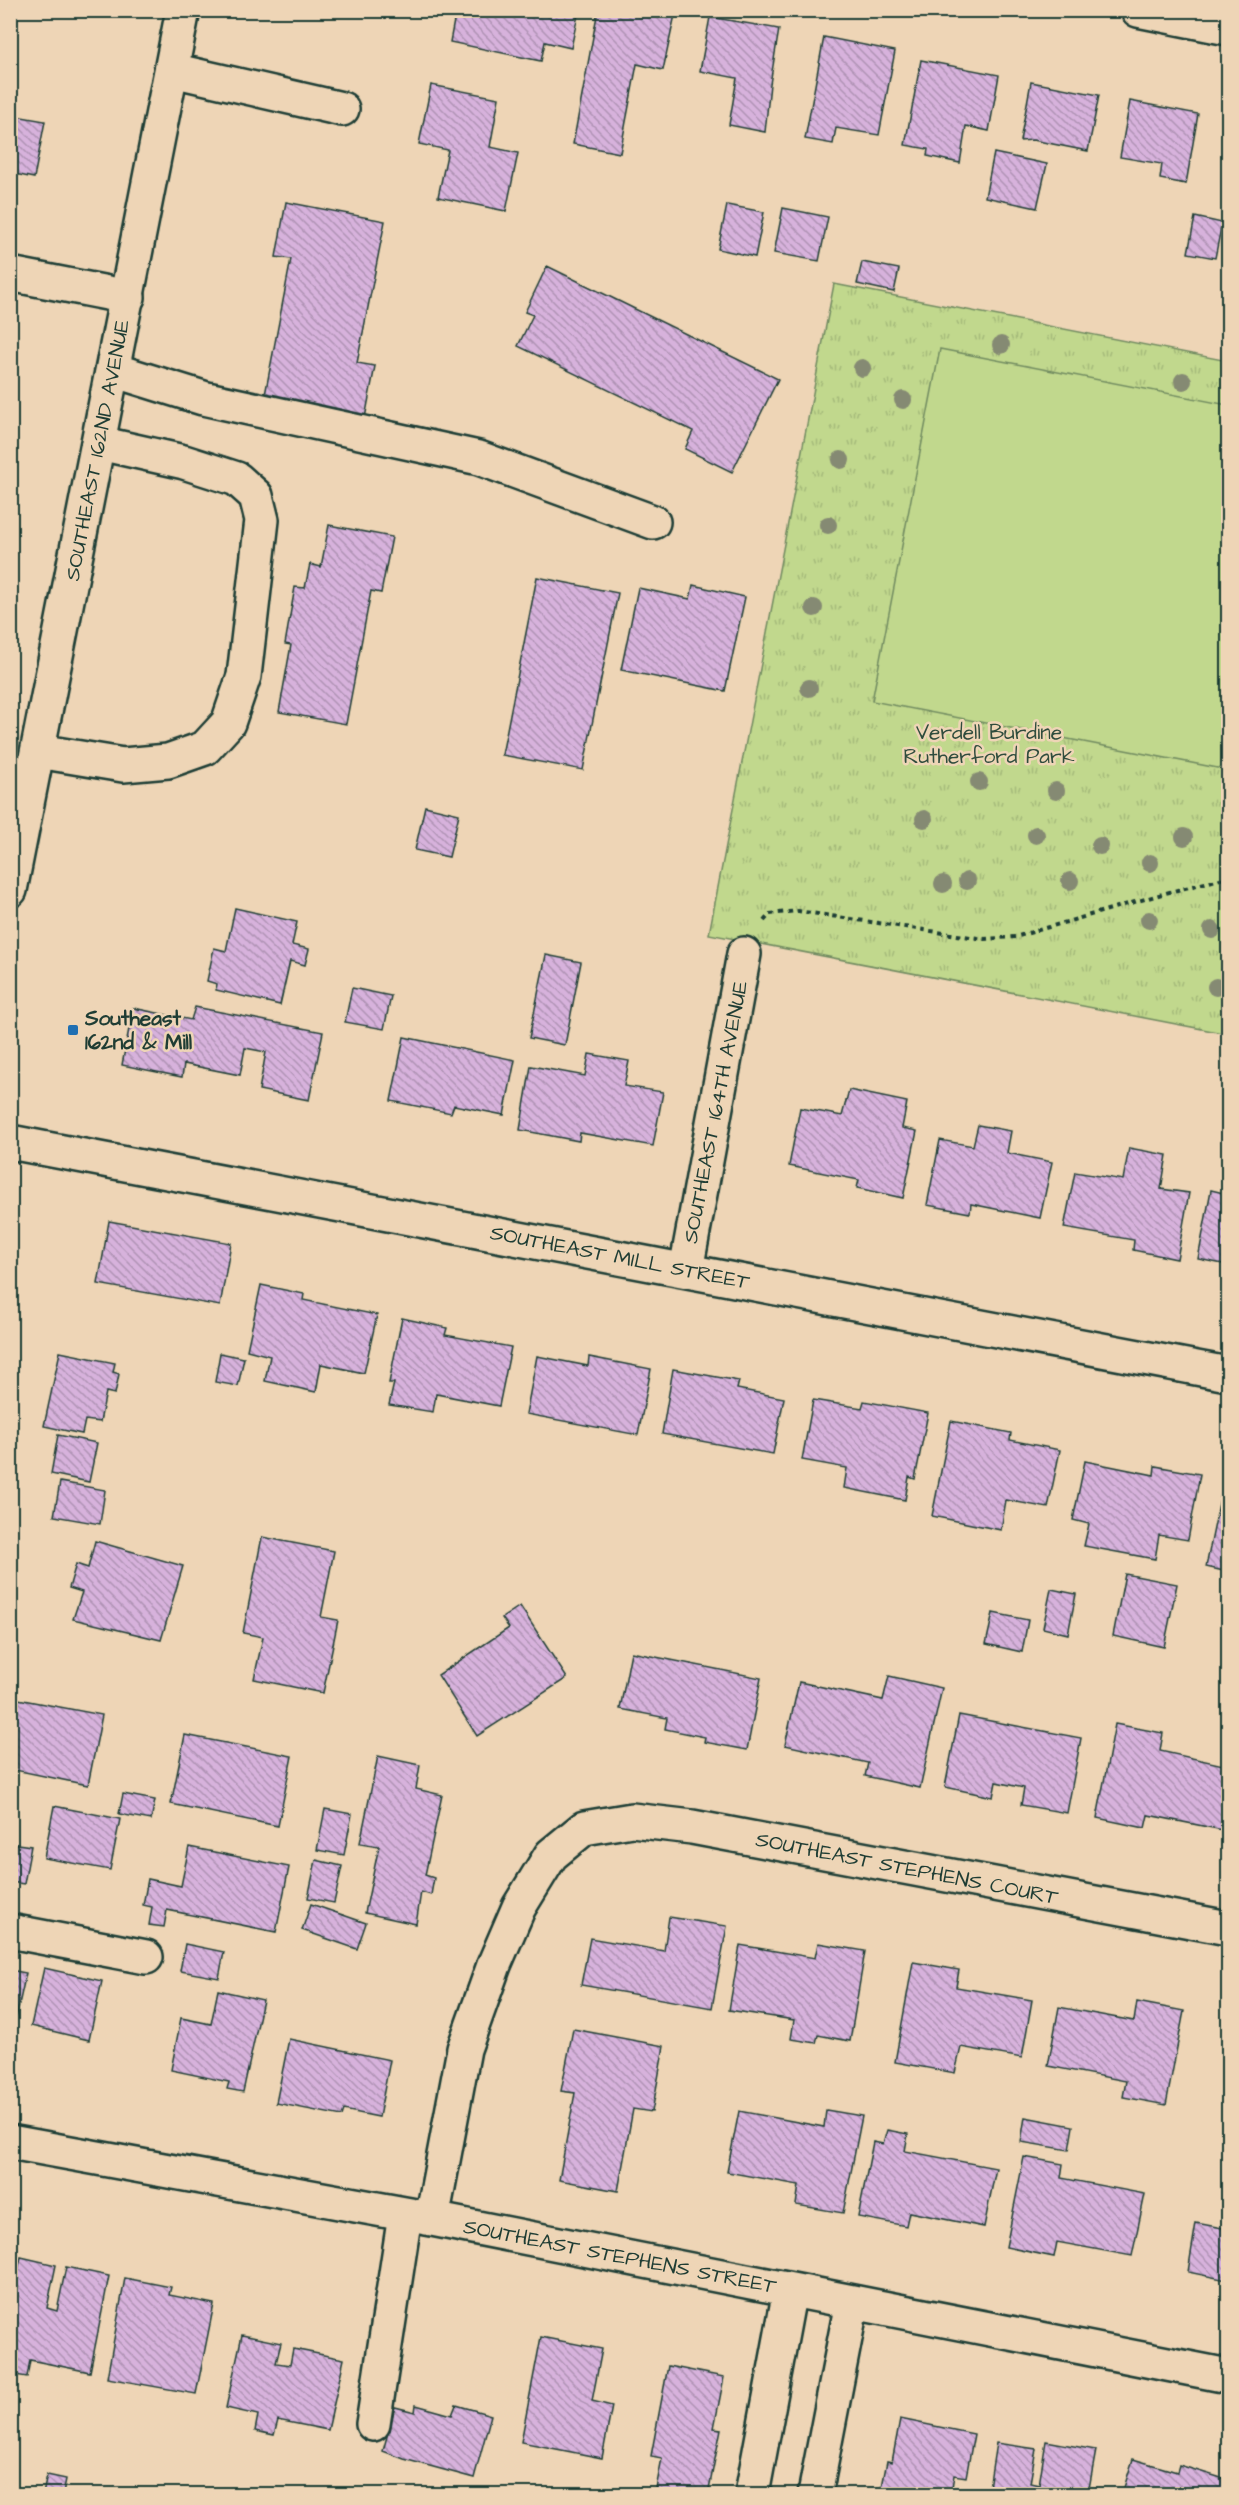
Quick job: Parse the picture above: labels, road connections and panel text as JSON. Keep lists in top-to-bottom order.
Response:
{
  "streets": {
    "street": [
      "SOUTHEAST 162ND AVENUE",
      "SOUTHEAST 164TH AVENUE",
      "SOUTHEAST MILL STREET",
      "SOUTHEAST STEPHENS COURT",
      "SOUTHEAST STEPHENS STREET"
    ]
  },
  "crossings": [
    ["SOUTHEAST 164TH AVENUE", "SOUTHEAST MILL STREET"],
    ["SOUTHEAST STEPHENS COURT", "SOUTHEAST STEPHENS STREET"]
  ],
  "parks": ["Verdell Burdine Rutherford Park"],
  "places": {
    "transit": ["Southeast 162nd & Mill"]
  }
}
